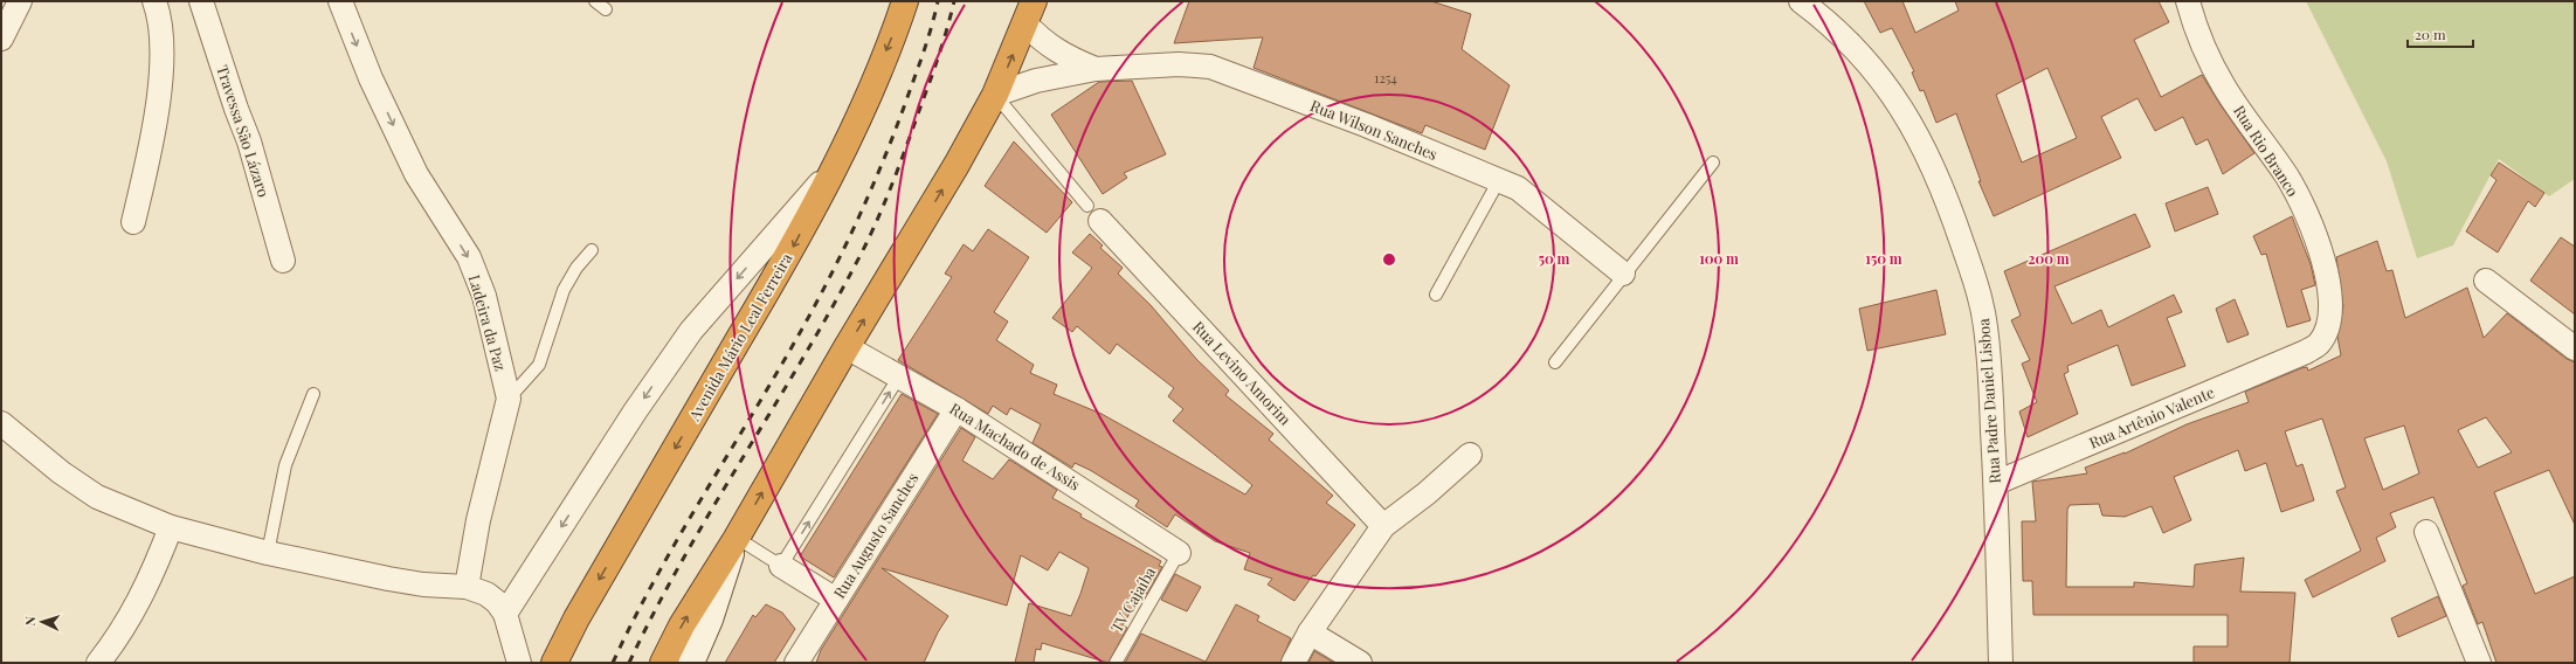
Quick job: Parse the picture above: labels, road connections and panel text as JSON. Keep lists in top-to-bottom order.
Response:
{
  "streets": {
    "highway": ["Avenida Mário Leal Ferreira"],
    "street": [
      "Rua Wilson Sanches",
      "Travessa São Lázaro",
      "Rua Rio Branco",
      "Ladeira da Paz",
      "Rua Levino Amorim",
      "Rua Padre Daniel Lisboa",
      "Rua Artênio Valente",
      "Rua Machado de Assis",
      "Rua Augusto Sanches"
    ],
    "lane": ["TV Cajaíba"]
  },
  "crossings": [
    ["Rua Rio Branco", "Rua Artênio Valente"],
    ["Rua Padre Daniel Lisboa", "Rua Artênio Valente"],
    ["Rua Machado de Assis", "Rua Augusto Sanches"],
    ["Rua Machado de Assis", "TV Cajaíba"]
  ],
  "one_way": ["Ladeira da Paz"],
  "house_numbers": ["1254"],
  "scale_bar": "20 m",
  "north": "left",
  "rings": [
    "50 m",
    "100 m",
    "150 m",
    "200 m"
  ]
}
